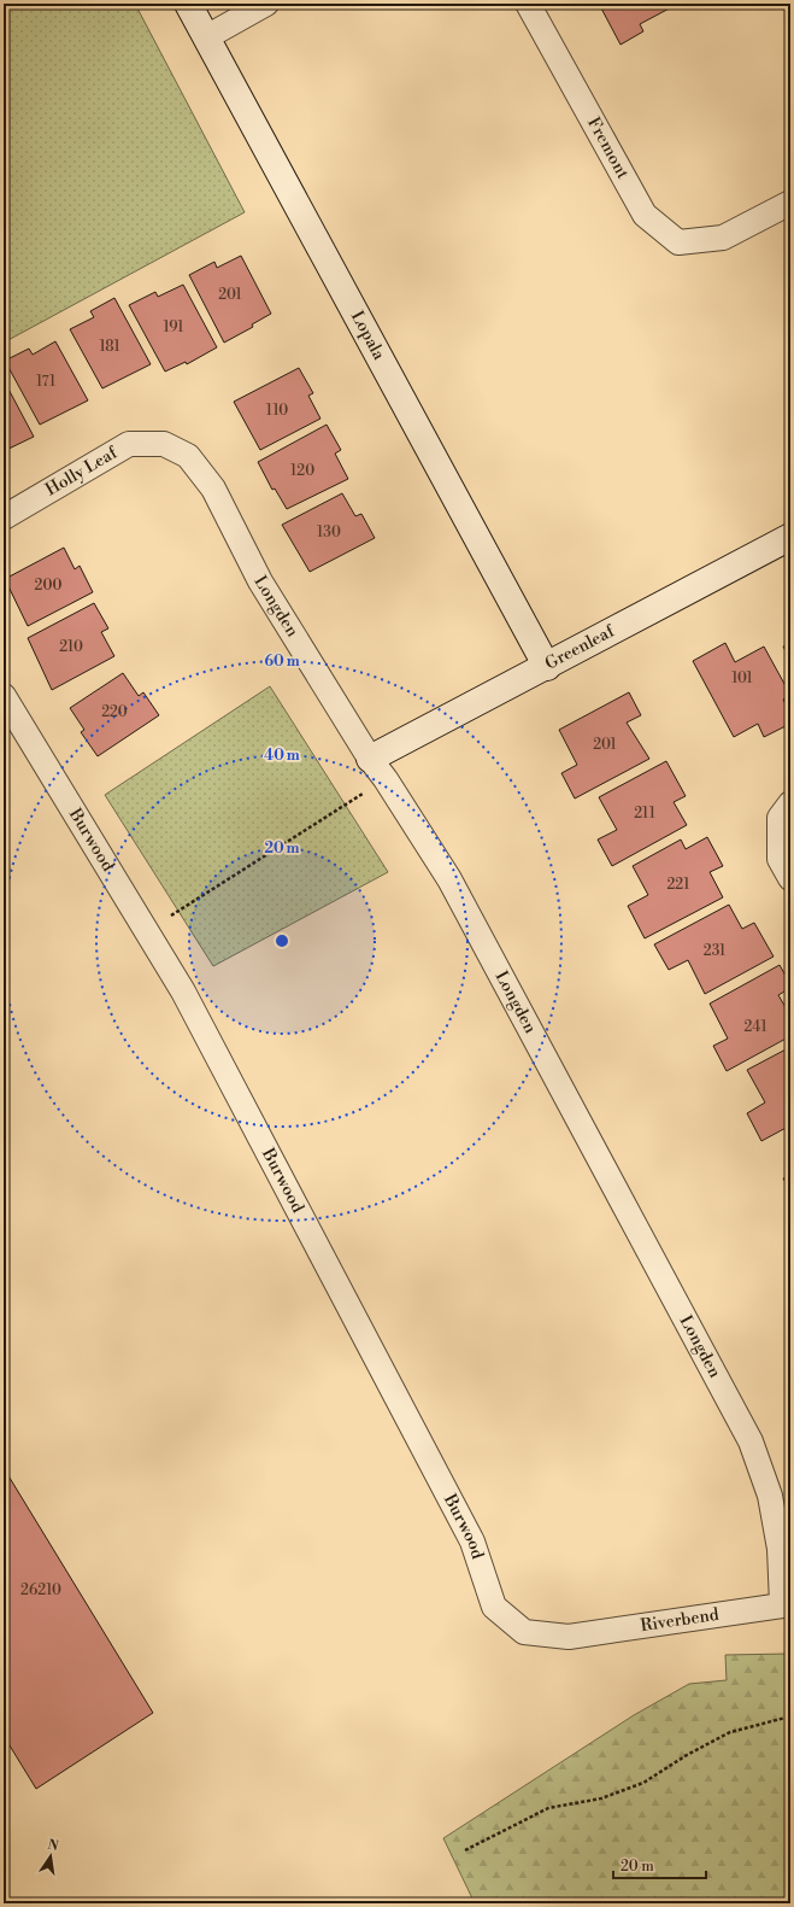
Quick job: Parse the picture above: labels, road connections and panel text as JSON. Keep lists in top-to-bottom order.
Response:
{
  "streets": {
    "street": [
      "Fremont",
      "Lopala",
      "Holly Leaf",
      "Longden",
      "Greenleaf",
      "Burwood",
      "Riverbend"
    ]
  },
  "crossings": [
    ["Lopala", "Greenleaf"],
    ["Holly Leaf", "Longden"],
    ["Longden", "Greenleaf"],
    ["Longden", "Riverbend"],
    ["Burwood", "Riverbend"]
  ],
  "house_numbers": [
    "201",
    "191",
    "181",
    "171",
    "110",
    "120",
    "130",
    "200",
    "210",
    "101",
    "220",
    "201",
    "211",
    "221",
    "231",
    "241",
    "26210"
  ],
  "scale_bar": "20 m",
  "north": "top",
  "rings": ["60 m", "40 m", "20 m"]
}
